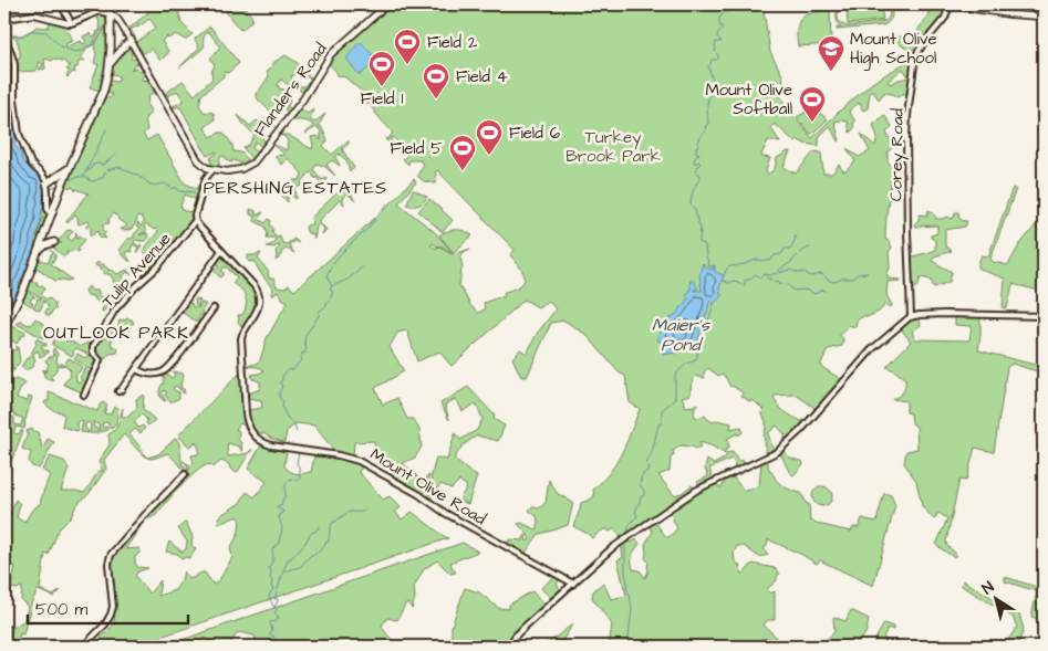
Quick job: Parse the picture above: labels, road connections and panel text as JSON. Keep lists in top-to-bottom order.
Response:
{
  "streets": {
    "main road": ["Flanders Road"],
    "street": ["Corey Road", "Tulip Avenue", "Mount Olive Road"]
  },
  "crossings": [
    ["Tulip Avenue", "Mount Olive Road"]
  ],
  "districts": ["PERSHING ESTATES", "OUTLOOK PARK"],
  "water": ["Maier's Pond"],
  "parks": ["Turkey Brook Park"],
  "places": {
    "sports": [
      "Field 2",
      "Field 1",
      "Field 4",
      "Mount Olive Softball",
      "Field 6",
      "Field 5"
    ],
    "school or university": ["Mount Olive High School"]
  },
  "scale_bar": "500 m",
  "north": "top left"
}
